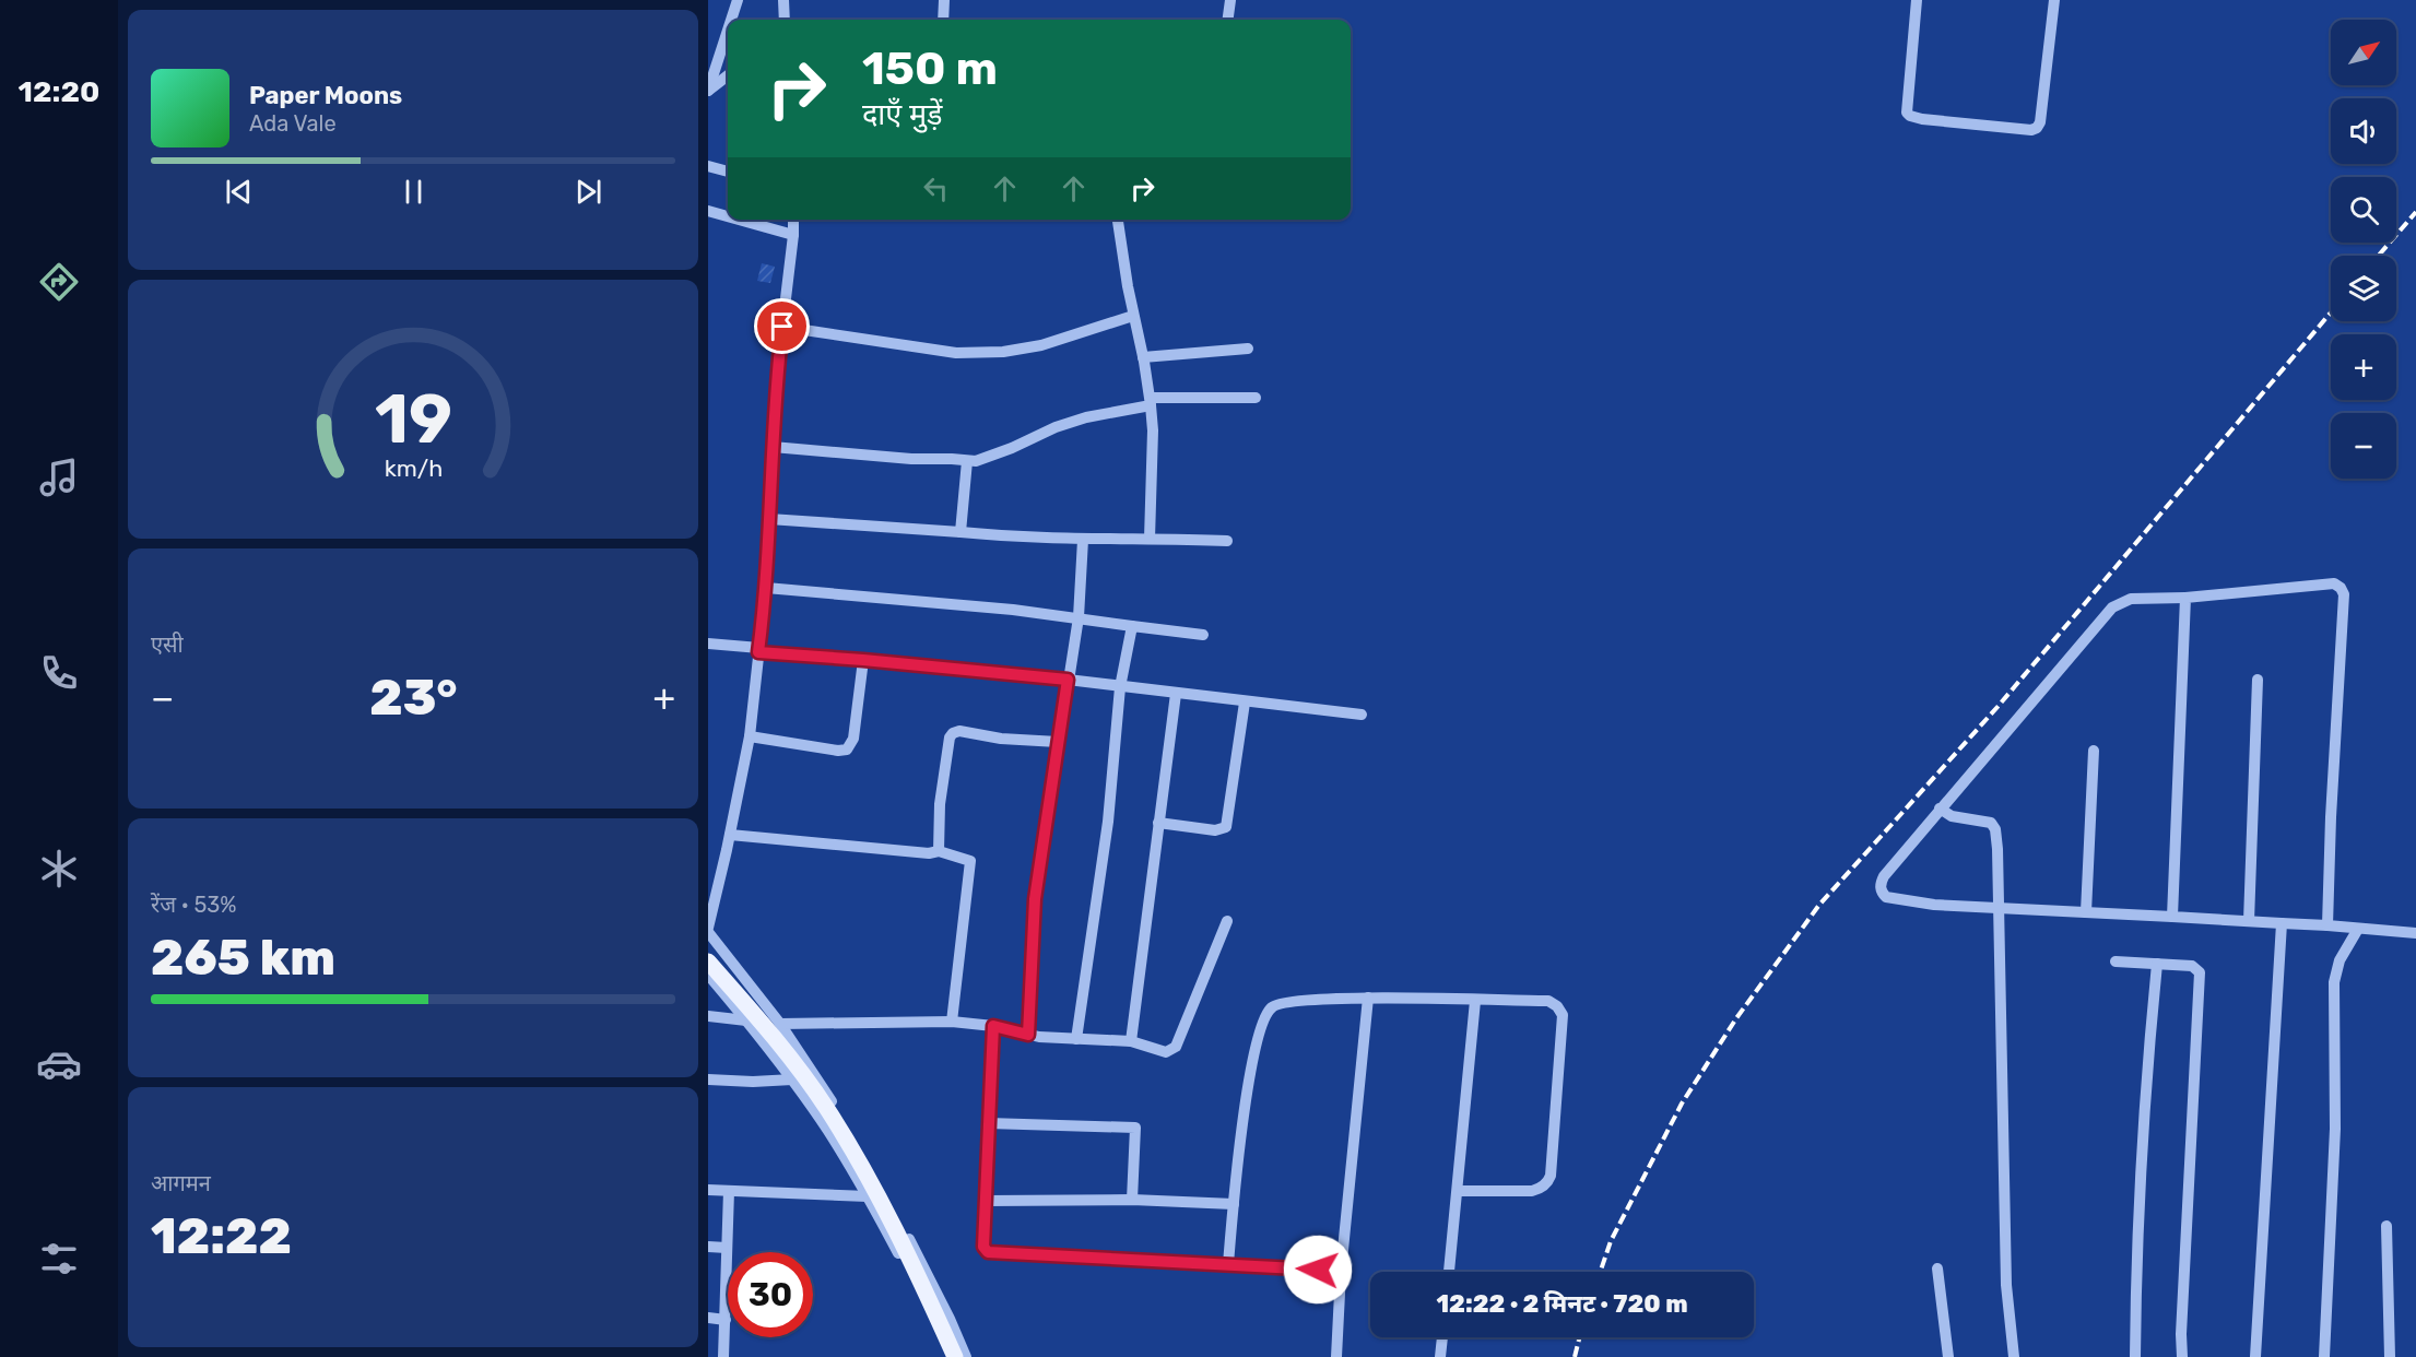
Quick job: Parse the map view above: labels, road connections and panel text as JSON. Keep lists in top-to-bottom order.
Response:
{
  "north": "top right",
  "page": {
    "tabs": "12:20",
    "map_buttons": ["+", "−"],
    "turn": ["150 m", "दाएँ मुड़ें"],
    "song": ["Paper Moons", "Ada Vale"],
    "tile": [
      "एसी",
      ["रेंज · 53%", "265 km"],
      ["आगमन", "12:22"]
    ],
    "heat": ["−", "23°", "+"],
    "limit": "30",
    "trip": "12:22 · 2 मिनट · 720 m",
    "gauge": ["19", "km/h"]
  }
}
